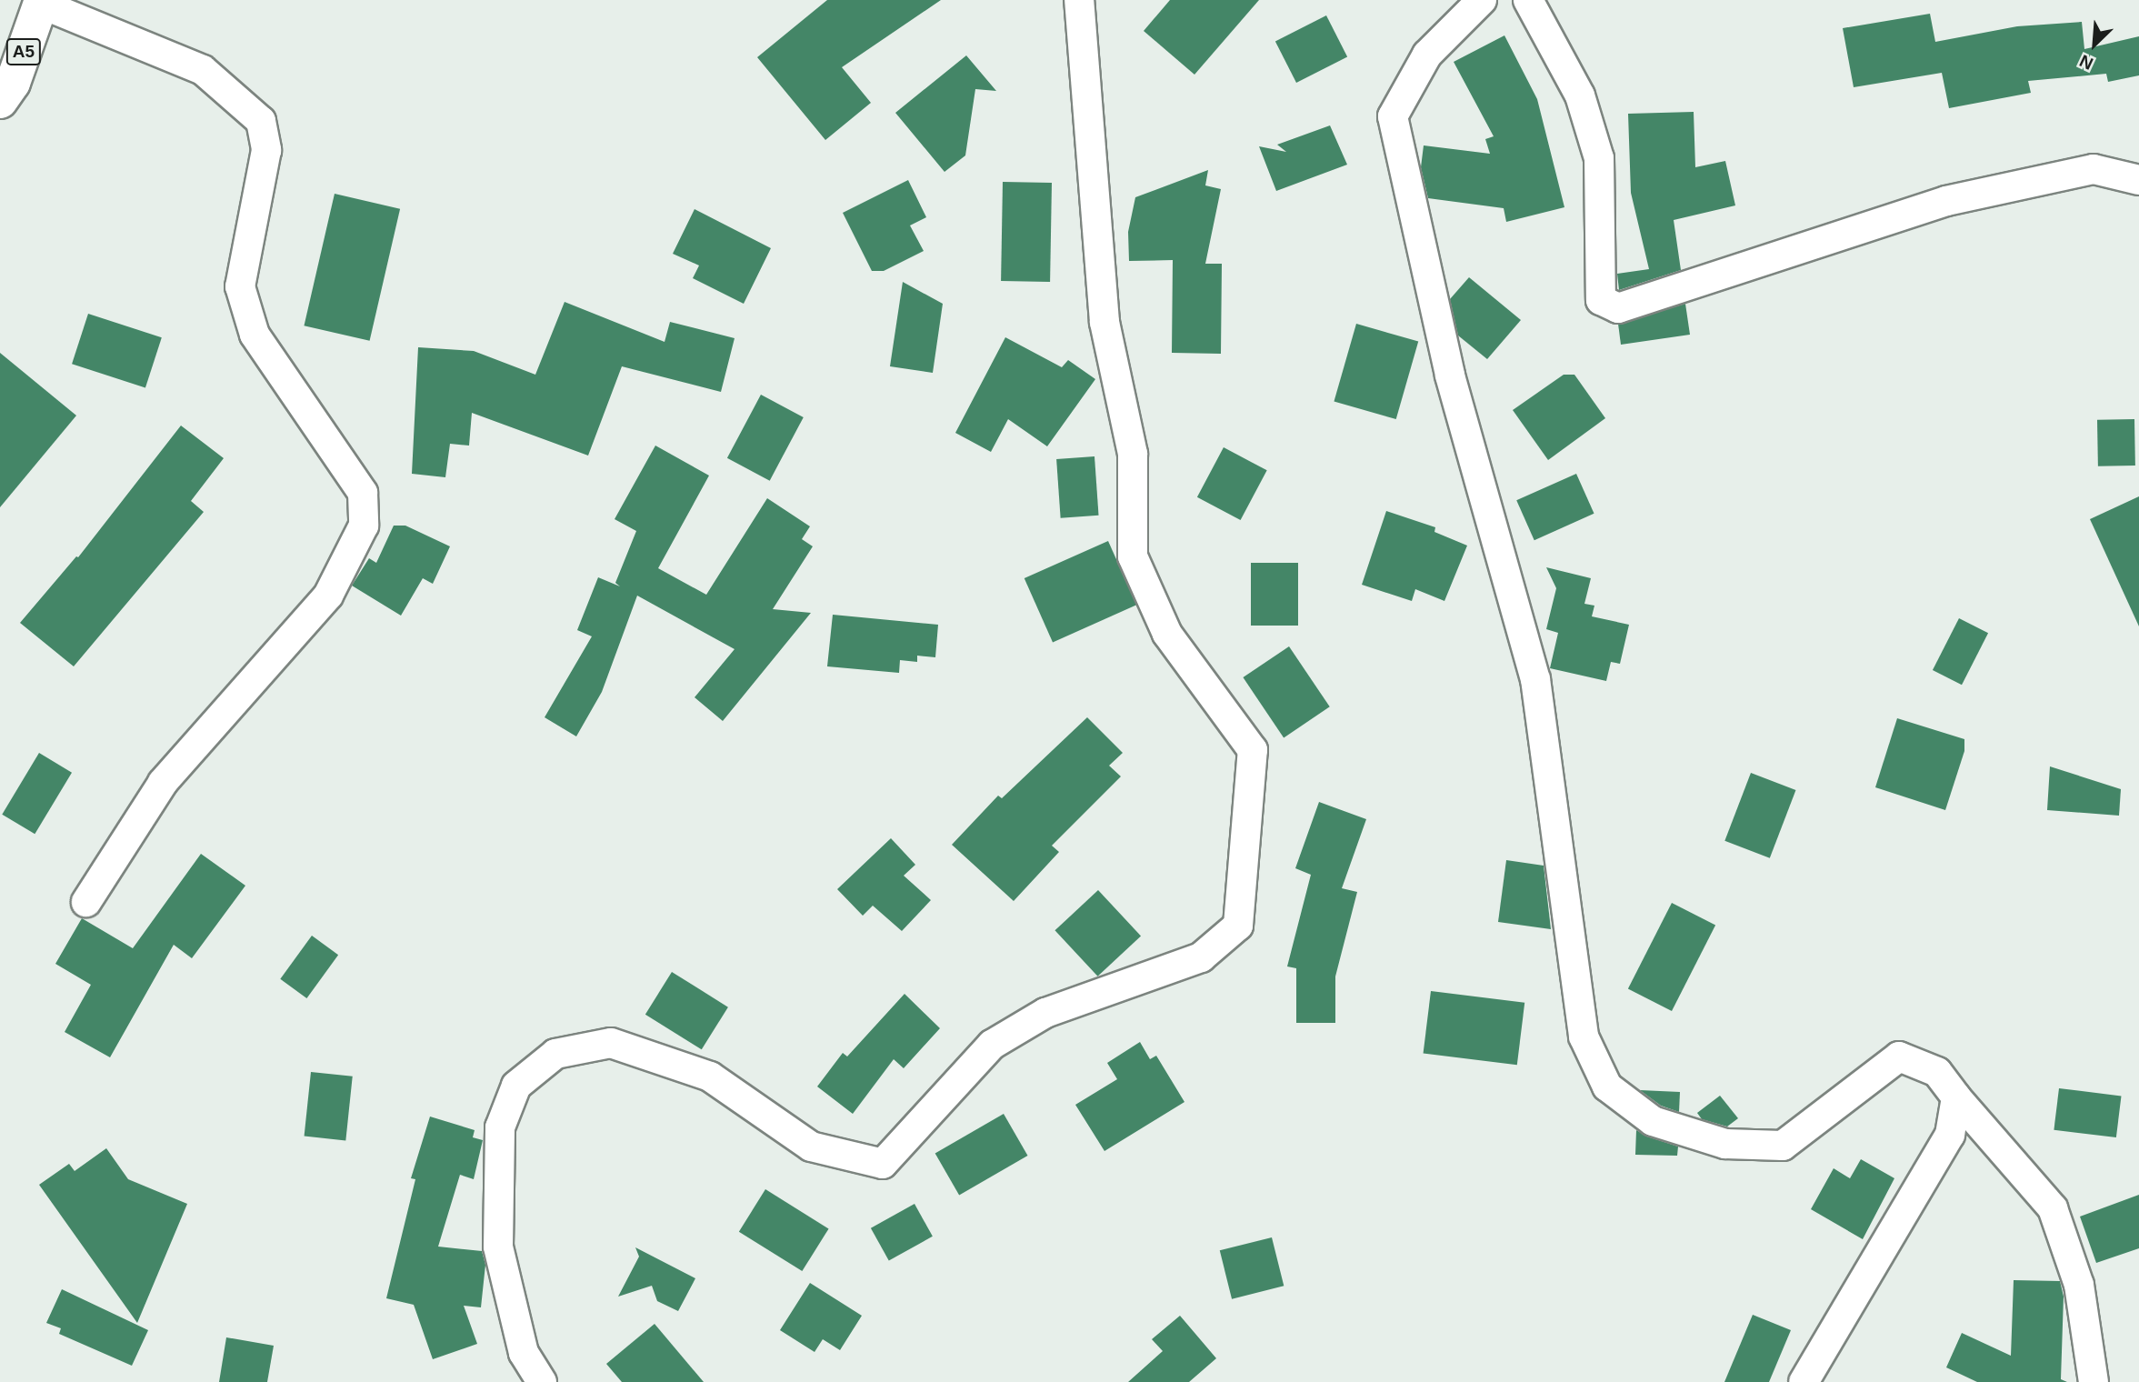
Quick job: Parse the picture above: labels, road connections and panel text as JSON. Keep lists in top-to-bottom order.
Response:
{
  "streets": {
    "highway": ["A5"]
  },
  "north": "bottom left"
}
